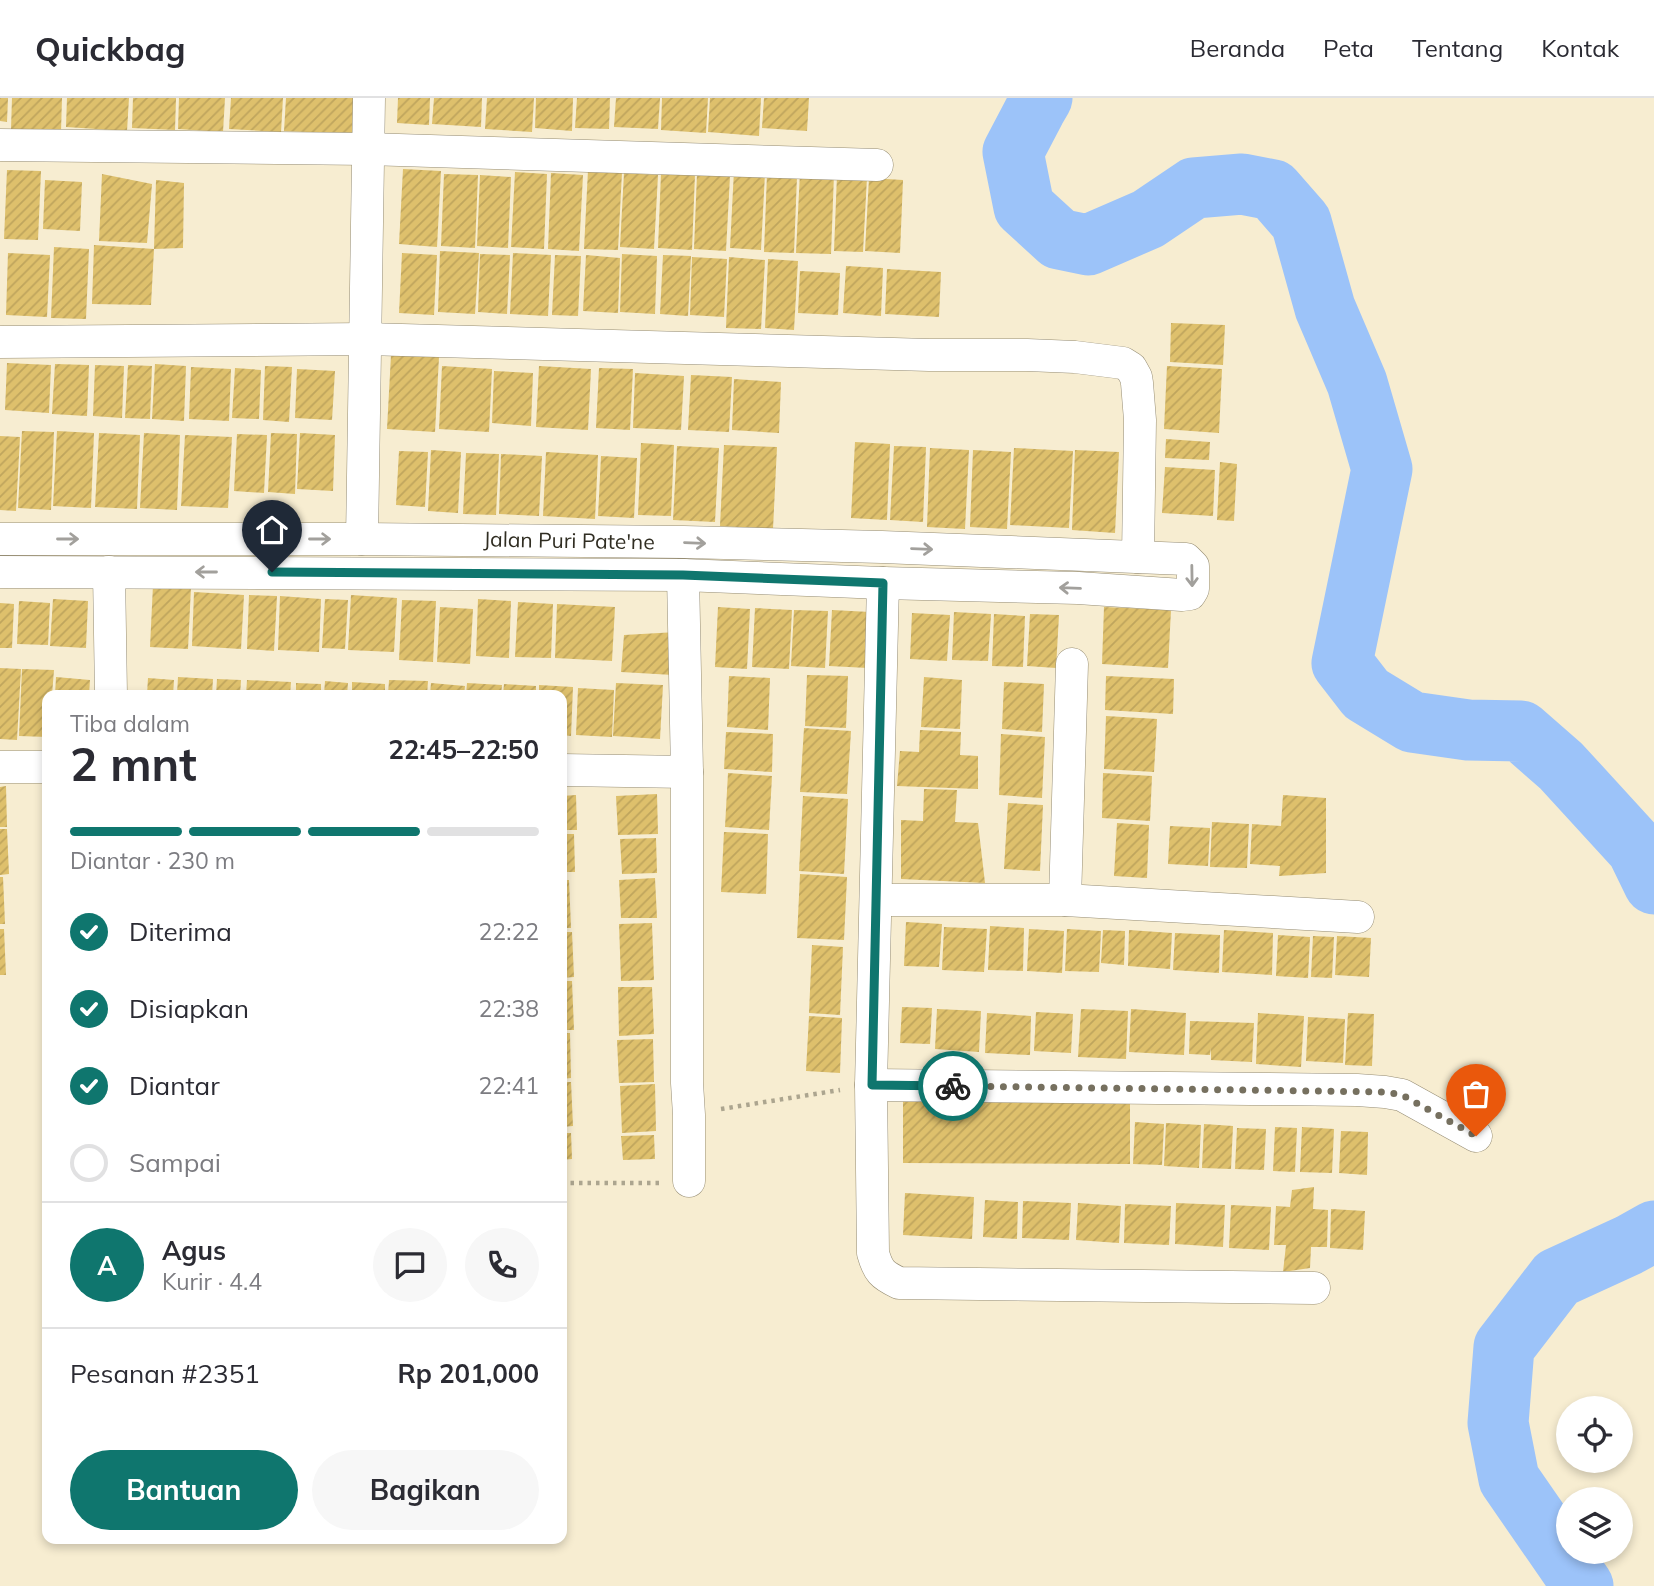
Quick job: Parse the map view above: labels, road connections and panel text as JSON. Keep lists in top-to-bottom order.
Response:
{
  "streets": {
    "street": ["Jalan Puri Pate'ne"]
  },
  "page": {
    "header": "Quickbag",
    "nav": [
      "Beranda",
      "Peta",
      "Tentang",
      "Kontak"
    ],
    "heading": ["2 mnt", "Tiba dalam", "22:45–22:50"],
    "panel": [
      "Agus",
      "Kurir · 4.4",
      "Pesanan #2351",
      "Rp 201,000"
    ],
    "bar": "Diantar · 230 m",
    "list": [
      ["Diterima", "22:22"],
      ["Disiapkan", "22:38"],
      ["Diantar", "22:41"],
      "Sampai"
    ],
    "round": "A",
    "buttons": ["Bantuan", "Bagikan"]
  }
}
